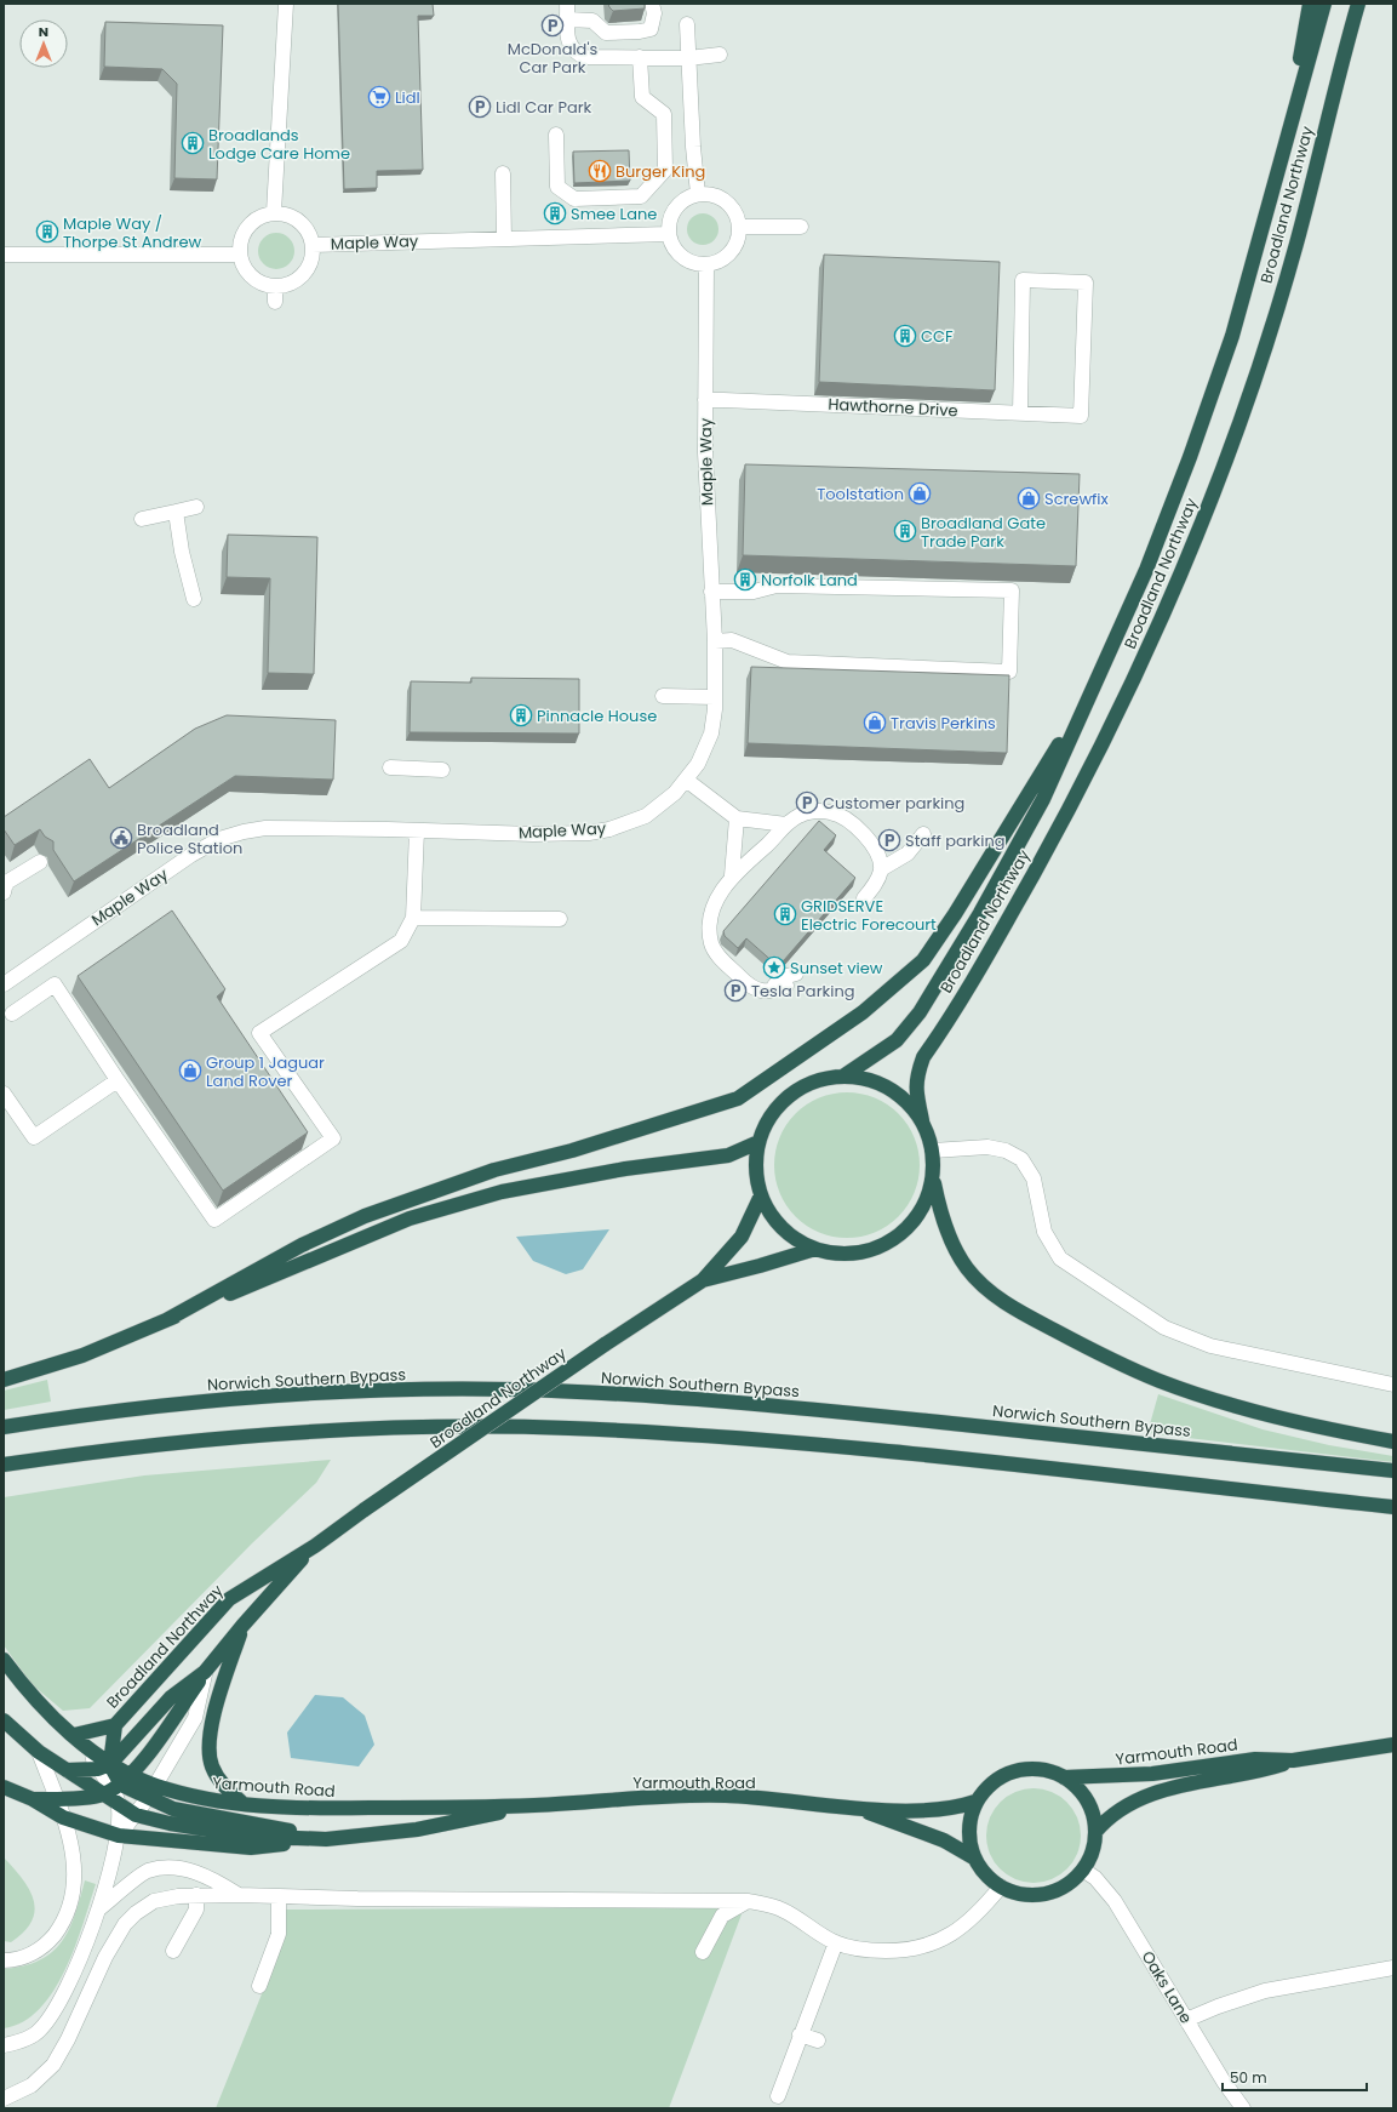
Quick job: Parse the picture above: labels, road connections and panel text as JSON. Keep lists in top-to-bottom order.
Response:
{
  "streets": {
    "highway": ["Broadland Northway", "Norwich Southern Bypass", "Yarmouth Road"],
    "street": ["Maple Way", "Hawthorne Drive", "Oaks Lane"]
  },
  "crossings": [
    ["Broadland Northway", "Yarmouth Road"],
    ["Maple Way", "Hawthorne Drive"],
    ["Yarmouth Road", "Oaks Lane"]
  ],
  "places": {
    "parking": [
      "McDonald's Car Park",
      "Lidl Car Park",
      "Customer parking",
      "Staff parking",
      "Tesla Parking"
    ],
    "supermarket": ["Lidl"],
    "building": [
      "Broadlands Lodge Care Home",
      "Smee Lane",
      "Maple Way / Thorpe St Andrew",
      "CCF",
      "Broadland Gate Trade Park",
      "Norfolk Land",
      "Pinnacle House",
      "GRIDSERVE Electric Forecourt"
    ],
    "restaurant": ["Burger King"],
    "shop": [
      "Toolstation",
      "Screwfix",
      "Travis Perkins",
      "Group 1 Jaguar Land Rover"
    ],
    "public building": ["Broadland Police Station"],
    "place": ["Sunset view"]
  },
  "scale_bar": "50 m",
  "north": "top"
}
